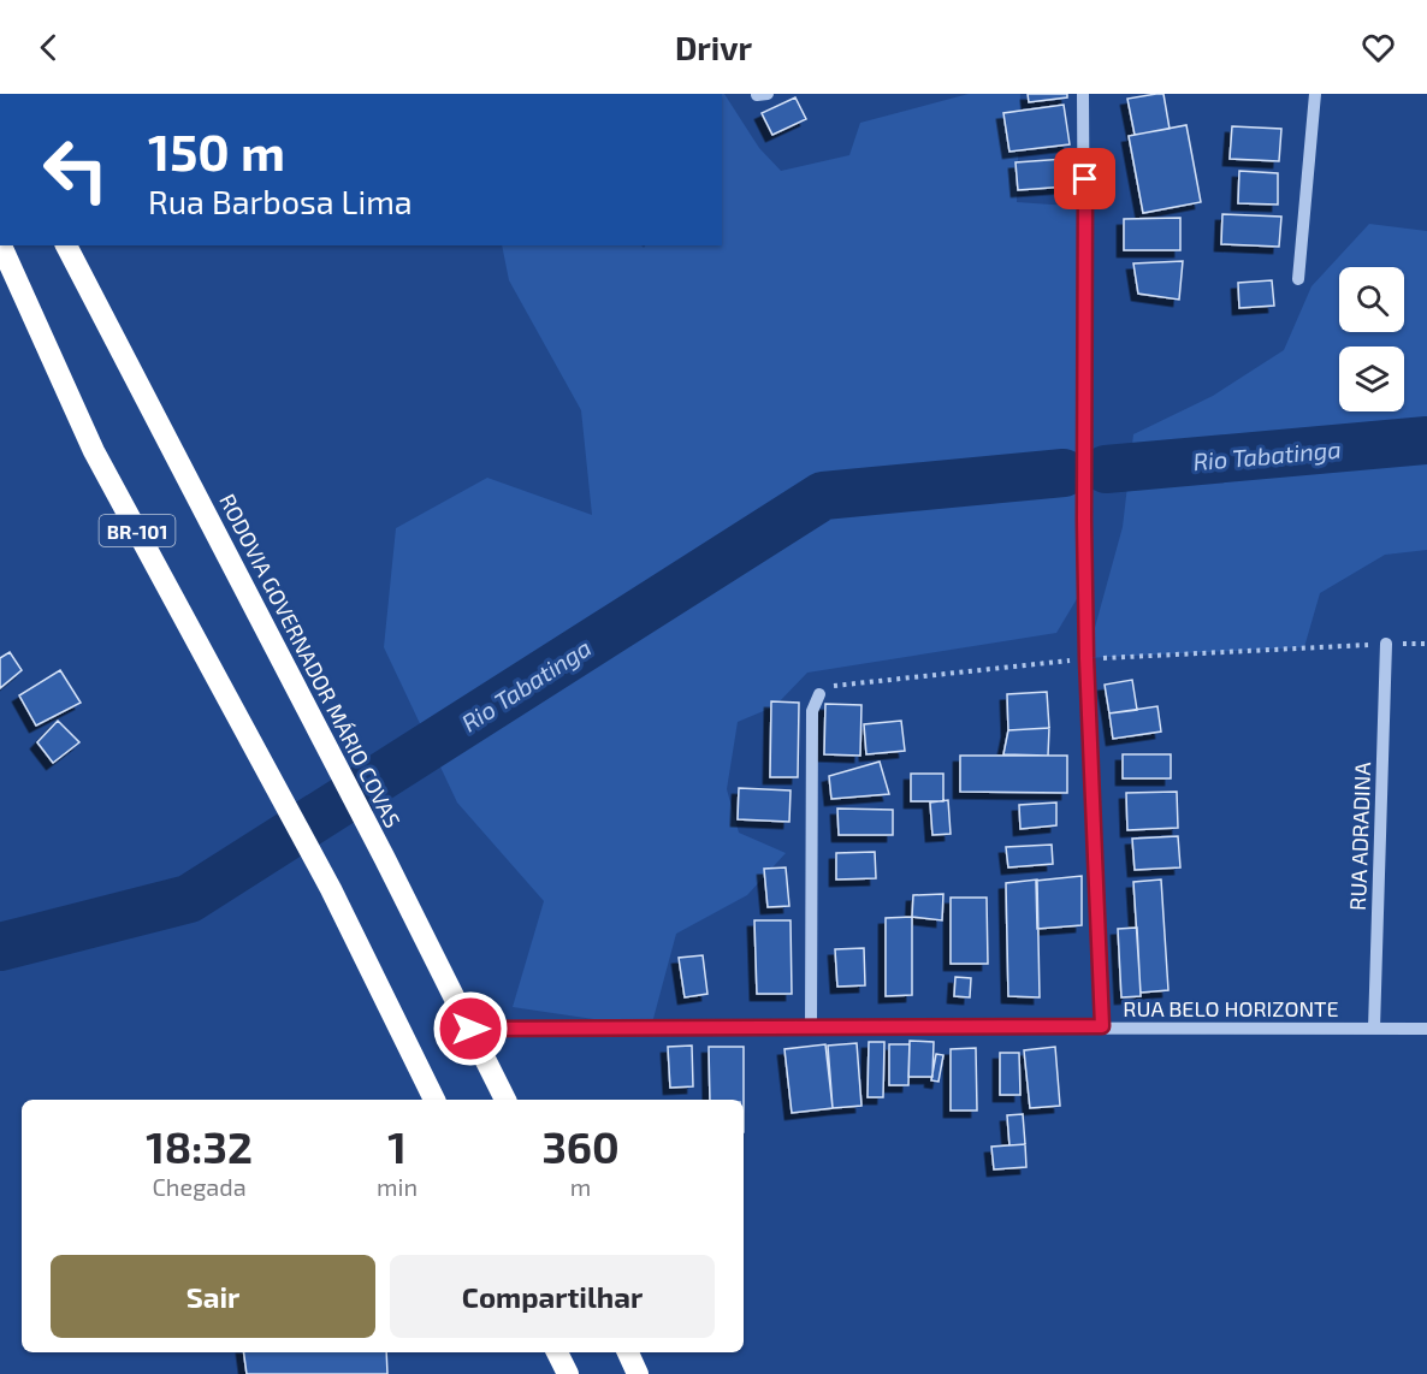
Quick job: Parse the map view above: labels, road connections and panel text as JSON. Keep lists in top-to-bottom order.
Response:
{
  "streets": {
    "highway": ["BR-101", "RODOVIA GOVERNADOR MÁRIO COVAS"],
    "street": ["RUA ADRADINA", "RUA BELO HORIZONTE"]
  },
  "crossings": [
    ["RODOVIA GOVERNADOR MÁRIO COVAS", "RUA BELO HORIZONTE"],
    ["RUA ADRADINA", "RUA BELO HORIZONTE"]
  ],
  "water": ["Rio Tabatinga"],
  "page": {
    "header": "Drivr",
    "turn": ["150 m", "Rua Barbosa Lima"],
    "eta": [
      "18:32",
      "Chegada",
      "1",
      "min",
      "360",
      "m"
    ],
    "buttons": ["Sair", "Compartilhar"]
  }
}
